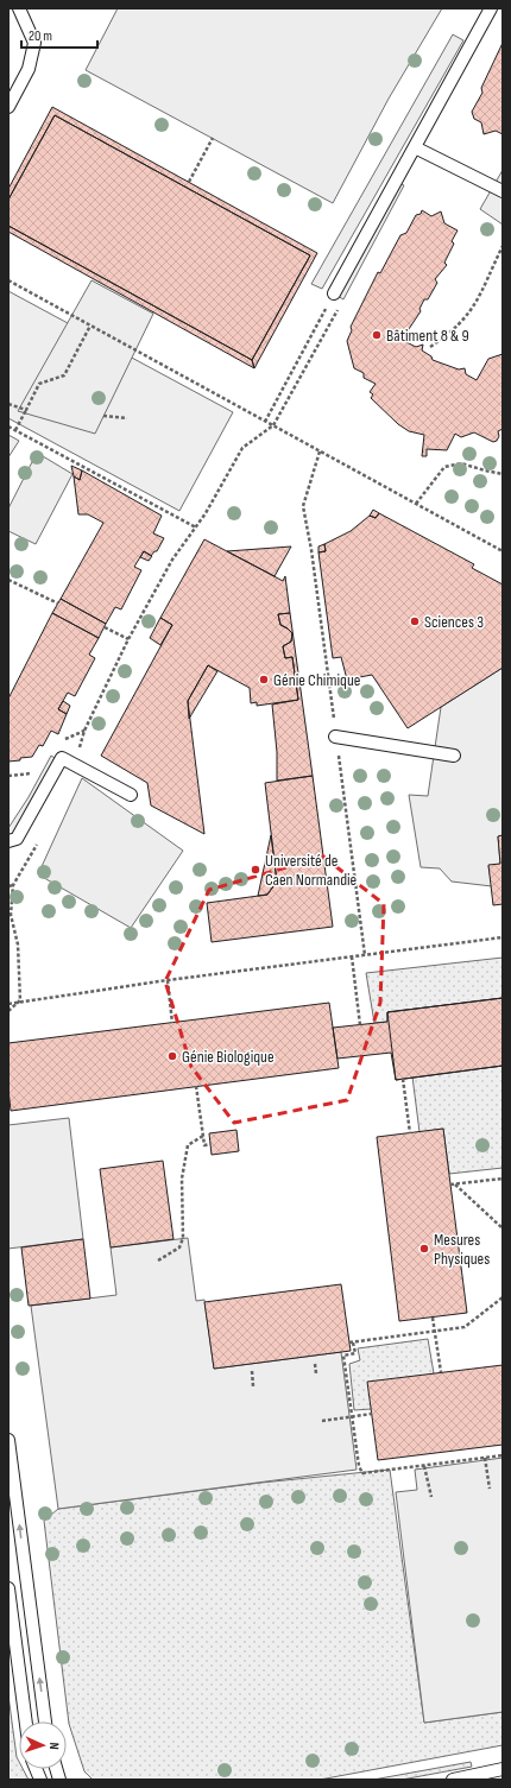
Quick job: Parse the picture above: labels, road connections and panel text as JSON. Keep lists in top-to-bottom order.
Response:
{
  "places": [
    "Bâtiment 8 & 9",
    "Sciences 3",
    "Génie Chimique",
    "Université de Caen Normandie",
    "Génie Biologique",
    "Mesures Physiques"
  ],
  "scale_bar": "20 m",
  "north": "right"
}
